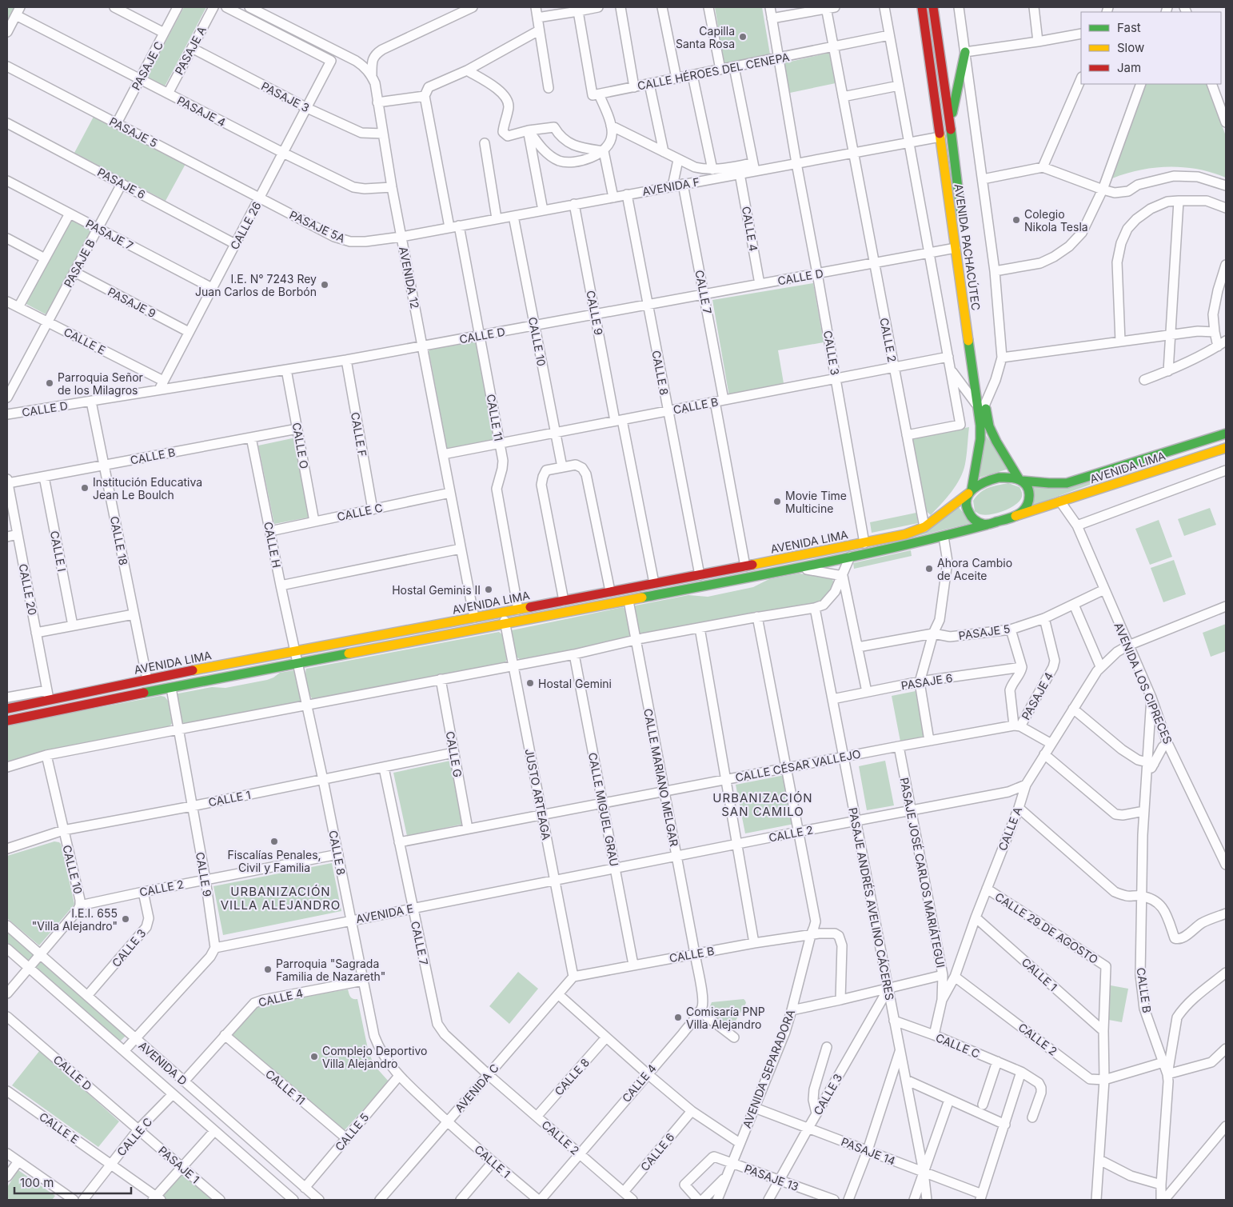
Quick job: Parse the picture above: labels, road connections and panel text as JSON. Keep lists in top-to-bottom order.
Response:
{
  "streets": {
    "main road": ["AVENIDA PACHACÚTEC", "AVENIDA LIMA"],
    "street": [
      "PASAJE A",
      "PASAJE C",
      "CALLE HÉROES DEL CENEPA",
      "PASAJE 3",
      "PASAJE 4",
      "PASAJE 5",
      "PASAJE 6",
      "AVENIDA F",
      "CALLE 26",
      "PASAJE 5A",
      "CALLE 4",
      "PASAJE 7",
      "PASAJE B",
      "CALLE D",
      "AVENIDA 12",
      "CALLE 7",
      "PASAJE 9",
      "CALLE 9",
      "CALLE 2",
      "CALLE E",
      "CALLE 10",
      "CALLE 3",
      "CALLE 8",
      "CALLE B",
      "CALLE 11",
      "CALLE F",
      "CALLE O",
      "CALLE C",
      "CALLE 18",
      "CALLE H",
      "CALLE I",
      "CALLE 20",
      "AVENIDA LOS CIPRECES",
      "CALLE G",
      "CALLE CÉSAR VALLEJO",
      "CALLE MARIANO MELGAR",
      "JUSTO ARTEAGA",
      "CALLE 1",
      "CALLE MIGUEL GRAU",
      "CALLE A",
      "PASAJE JOSÉ CARLOS MARIÁTEGUI",
      "PASAJE ANDRÉS AVELINO CÁCERES",
      "AVENIDA E",
      "CALLE 29 DE AGOSTO",
      "AVENIDA D",
      "AVENIDA SEPARADORA",
      "AVENIDA C",
      "CALLE 5",
      "PASAJE 14",
      "CALLE 6",
      "PASAJE 1",
      "PASAJE 13"
    ]
  },
  "crossings": [
    ["PASAJE A", "PASAJE 3"],
    ["PASAJE A", "PASAJE 4"],
    ["PASAJE C", "PASAJE 4"],
    ["PASAJE C", "PASAJE 5"],
    ["CALLE HÉROES DEL CENEPA", "CALLE 2"],
    ["CALLE HÉROES DEL CENEPA", "CALLE 3"],
    ["PASAJE 3", "CALLE 26"],
    ["PASAJE 3", "AVENIDA 12"],
    ["PASAJE 4", "PASAJE 5"],
    ["PASAJE 4", "CALLE 26"],
    ["PASAJE 4", "AVENIDA 12"],
    ["PASAJE 4", "CALLE CÉSAR VALLEJO"],
    ["PASAJE 5", "CALLE 26"],
    ["PASAJE 5", "PASAJE 5A"],
    ["PASAJE 5", "AVENIDA LOS CIPRECES"],
    ["PASAJE 6", "CALLE 26"],
    ["PASAJE 6", "PASAJE B"],
    ["PASAJE 6", "PASAJE ANDRÉS AVELINO CÁCERES"],
    ["AVENIDA F", "PASAJE 5A"],
    ["AVENIDA F", "CALLE 4"],
    ["AVENIDA F", "AVENIDA PACHACÚTEC"],
    ["AVENIDA F", "AVENIDA 12"],
    ["AVENIDA F", "CALLE 7"],
    ["AVENIDA F", "CALLE 9"],
    ["AVENIDA F", "CALLE 2"],
    ["AVENIDA F", "CALLE 10"],
    ["AVENIDA F", "CALLE 3"],
    ["AVENIDA F", "CALLE 8"],
    ["AVENIDA F", "CALLE 11"],
    ["CALLE 26", "PASAJE 5A"],
    ["CALLE 26", "PASAJE 7"],
    ["CALLE 26", "CALLE D"],
    ["CALLE 26", "PASAJE 9"],
    ["CALLE 26", "CALLE E"],
    ["PASAJE 5A", "AVENIDA 12"],
    ["CALLE 4", "CALLE D"],
    ["CALLE 4", "CALLE 2"],
    ["CALLE 4", "CALLE 8"],
    ["CALLE 4", "CALLE 11"],
    ["CALLE 4", "CALLE 1"],
    ["CALLE 4", "AVENIDA D"],
    ["PASAJE 7", "PASAJE B"],
    ["AVENIDA PACHACÚTEC", "CALLE D"],
    ["AVENIDA PACHACÚTEC", "AVENIDA LIMA"],
    ["PASAJE B", "PASAJE 9"],
    ["PASAJE B", "CALLE E"],
    ["CALLE D", "AVENIDA 12"],
    ["CALLE D", "CALLE 7"],
    ["CALLE D", "CALLE 9"],
    ["CALLE D", "CALLE 2"],
    ["CALLE D", "CALLE 10"],
    ["CALLE D", "CALLE 3"],
    ["CALLE D", "CALLE 8"],
    ["CALLE D", "CALLE 11"],
    ["CALLE D", "CALLE F"],
    ["CALLE D", "CALLE O"],
    ["CALLE D", "CALLE C"],
    ["CALLE D", "CALLE 18"],
    ["CALLE D", "PASAJE 1"],
    ["AVENIDA 12", "CALLE B"],
    ["AVENIDA 12", "AVENIDA LIMA"],
    ["AVENIDA 12", "CALLE C"],
    ["CALLE 7", "CALLE 2"],
    ["CALLE 7", "CALLE B"],
    ["CALLE 7", "AVENIDA LIMA"],
    ["CALLE 7", "CALLE 1"],
    ["CALLE 7", "AVENIDA E"],
    ["CALLE 7", "AVENIDA C"],
    ["CALLE 9", "CALLE 2"],
    ["CALLE 9", "CALLE B"],
    ["CALLE 9", "AVENIDA LIMA"],
    ["CALLE 9", "CALLE 1"],
    ["CALLE 9", "AVENIDA E"],
    ["CALLE 2", "CALLE 10"],
    ["CALLE 2", "CALLE 3"],
    ["CALLE 2", "CALLE 8"],
    ["CALLE 2", "CALLE B"],
    ["CALLE 2", "AVENIDA LIMA"],
    ["CALLE 2", "CALLE MARIANO MELGAR"],
    ["CALLE 2", "JUSTO ARTEAGA"],
    ["CALLE 2", "CALLE MIGUEL GRAU"],
    ["CALLE 2", "CALLE A"],
    ["CALLE 2", "PASAJE JOSÉ CARLOS MARIÁTEGUI"],
    ["CALLE 2", "PASAJE ANDRÉS AVELINO CÁCERES"],
    ["CALLE 2", "AVENIDA E"],
    ["CALLE 2", "AVENIDA SEPARADORA"],
    ["CALLE 2", "AVENIDA C"],
    ["CALLE 2", "CALLE 6"],
    ["CALLE E", "CALLE C"],
    ["CALLE 10", "CALLE B"],
    ["CALLE 10", "AVENIDA LIMA"],
    ["CALLE 10", "CALLE 1"],
    ["CALLE 10", "AVENIDA D"],
    ["CALLE 3", "CALLE B"],
    ["CALLE 3", "AVENIDA LIMA"],
    ["CALLE 3", "PASAJE ANDRÉS AVELINO CÁCERES"],
    ["CALLE 3", "AVENIDA D"],
    ["CALLE 3", "PASAJE 14"],
    ["CALLE 3", "PASAJE 13"],
    ["CALLE 8", "CALLE B"],
    ["CALLE 8", "AVENIDA LIMA"],
    ["CALLE 8", "CALLE H"],
    ["CALLE 8", "CALLE 1"],
    ["CALLE 8", "AVENIDA E"],
    ["CALLE 8", "AVENIDA C"],
    ["CALLE 8", "CALLE 5"],
    ["CALLE B", "CALLE 11"],
    ["CALLE B", "CALLE O"],
    ["CALLE B", "CALLE 18"],
    ["CALLE B", "CALLE H"],
    ["CALLE B", "CALLE I"],
    ["CALLE B", "CALLE 20"],
    ["CALLE B", "AVENIDA LOS CIPRECES"],
    ["CALLE B", "CALLE MARIANO MELGAR"],
    ["CALLE B", "JUSTO ARTEAGA"],
    ["CALLE B", "CALLE MIGUEL GRAU"],
    ["CALLE B", "AVENIDA SEPARADORA"],
    ["CALLE B", "AVENIDA C"],
    ["CALLE 11", "AVENIDA LIMA"],
    ["CALLE 11", "CALLE 5"],
    ["CALLE F", "CALLE C"],
    ["CALLE O", "CALLE C"],
    ["AVENIDA LIMA", "CALLE 18"],
    ["AVENIDA LIMA", "CALLE H"],
    ["AVENIDA LIMA", "CALLE 20"],
    ["AVENIDA LIMA", "AVENIDA LOS CIPRECES"],
    ["AVENIDA LIMA", "CALLE G"],
    ["AVENIDA LIMA", "CALLE MARIANO MELGAR"],
    ["AVENIDA LIMA", "JUSTO ARTEAGA"],
    ["AVENIDA LIMA", "CALLE MIGUEL GRAU"],
    ["AVENIDA LIMA", "PASAJE ANDRÉS AVELINO CÁCERES"],
    ["AVENIDA LIMA", "AVENIDA SEPARADORA"],
    ["CALLE C", "CALLE H"],
    ["CALLE C", "CALLE A"],
    ["CALLE C", "PASAJE ANDRÉS AVELINO CÁCERES"],
    ["CALLE C", "AVENIDA D"],
    ["CALLE C", "PASAJE 1"],
    ["AVENIDA LOS CIPRECES", "CALLE A"],
    ["CALLE G", "CALLE 1"],
    ["CALLE CÉSAR VALLEJO", "CALLE MARIANO MELGAR"],
    ["CALLE CÉSAR VALLEJO", "JUSTO ARTEAGA"],
    ["CALLE CÉSAR VALLEJO", "CALLE MIGUEL GRAU"],
    ["CALLE CÉSAR VALLEJO", "PASAJE JOSÉ CARLOS MARIÁTEGUI"],
    ["CALLE CÉSAR VALLEJO", "PASAJE ANDRÉS AVELINO CÁCERES"],
    ["CALLE CÉSAR VALLEJO", "AVENIDA SEPARADORA"],
    ["JUSTO ARTEAGA", "AVENIDA E"],
    ["JUSTO ARTEAGA", "AVENIDA C"],
    ["CALLE 1", "CALLE A"],
    ["CALLE 1", "CALLE 29 DE AGOSTO"],
    ["CALLE 1", "AVENIDA C"],
    ["CALLE A", "PASAJE JOSÉ CARLOS MARIÁTEGUI"],
    ["CALLE A", "CALLE 29 DE AGOSTO"],
    ["PASAJE ANDRÉS AVELINO CÁCERES", "PASAJE 14"],
    ["AVENIDA D", "CALLE 5"],
    ["AVENIDA SEPARADORA", "PASAJE 14"],
    ["AVENIDA SEPARADORA", "PASAJE 13"]
  ],
  "districts": ["URBANIZACIÓN SAN CAMILO", "URBANIZACIÓN VILLA ALEJANDRO"],
  "places": [
    "Capilla Santa Rosa",
    "Colegio Nikola Tesla",
    "I.E. N° 7243 Rey Juan Carlos de Borbón",
    "Parroquia Señor de los Milagros",
    "Institución Educativa Jean Le Boulch",
    "Movie Time Multicine",
    "Ahora Cambio de Aceite",
    "Hostal Geminis II",
    "Hostal Gemini",
    "Fiscalías Penales, Civil y Familia",
    "I.E.I. 655 \"Villa Alejandro\"",
    "Parroquia \"Sagrada Familia de Nazareth\"",
    "Comisaría PNP Villa Alejandro",
    "Complejo Deportivo Villa Alejandro"
  ],
  "legend": ["Fast", "Slow", "Jam"],
  "scale_bar": "100 m"
}
